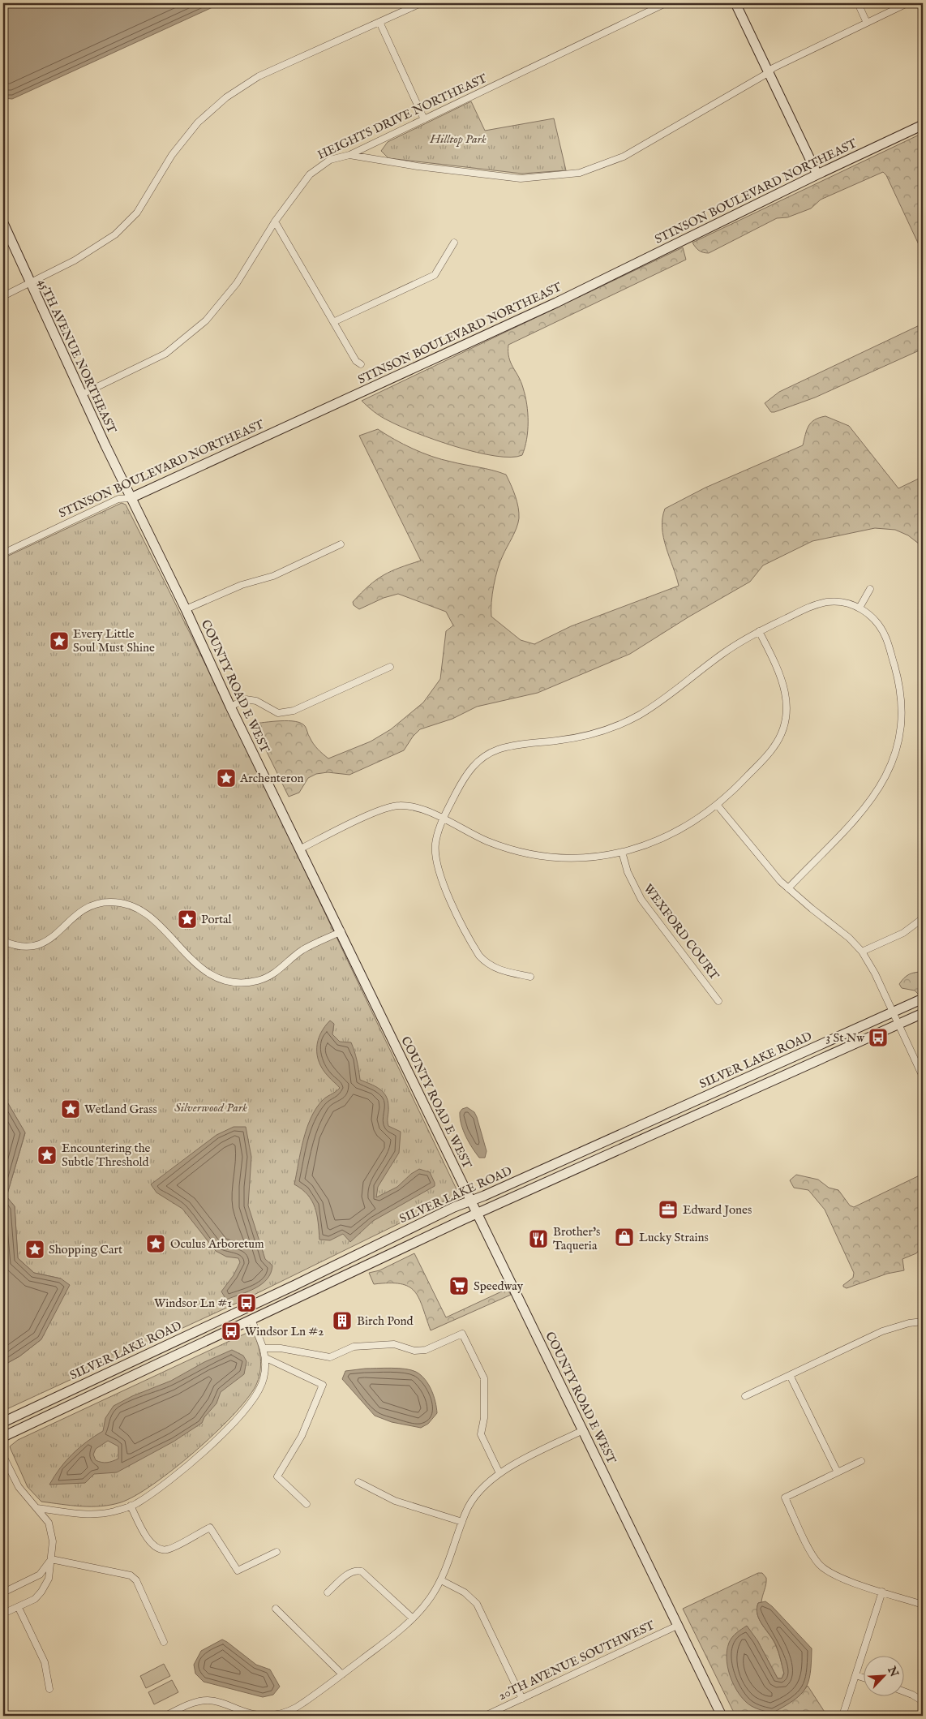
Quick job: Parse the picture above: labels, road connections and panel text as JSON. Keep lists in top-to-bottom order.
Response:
{
  "streets": {
    "street": [
      "HEIGHTS DRIVE NORTHEAST",
      "STINSON BOULEVARD NORTHEAST",
      "45TH AVENUE NORTHEAST",
      "COUNTY ROAD E WEST",
      "WEXFORD COURT",
      "SILVER LAKE ROAD",
      "20TH AVENUE SOUTHWEST"
    ]
  },
  "crossings": [
    ["HEIGHTS DRIVE NORTHEAST", "45TH AVENUE NORTHEAST"],
    ["STINSON BOULEVARD NORTHEAST", "45TH AVENUE NORTHEAST"],
    ["STINSON BOULEVARD NORTHEAST", "COUNTY ROAD E WEST"],
    ["45TH AVENUE NORTHEAST", "COUNTY ROAD E WEST"],
    ["COUNTY ROAD E WEST", "SILVER LAKE ROAD"],
    ["COUNTY ROAD E WEST", "20TH AVENUE SOUTHWEST"]
  ],
  "parks": ["Hilltop Park", "Silverwood Park"],
  "places": {
    "place": [
      "Every Little Soul Must Shine",
      "Archenteron",
      "Portal",
      "Wetland Grass",
      "Encountering the Subtle Threshold",
      "Oculus Arboretum",
      "Shopping Cart"
    ],
    "bus stop": ["3 St Nw", "Windsor Ln #1", "Windsor Ln #2"],
    "office": ["Edward Jones"],
    "shop": ["Lucky Strains"],
    "restaurant": ["Brother's Taqueria"],
    "supermarket": ["Speedway"],
    "building": ["Birch Pond"]
  },
  "north": "top right"
}
